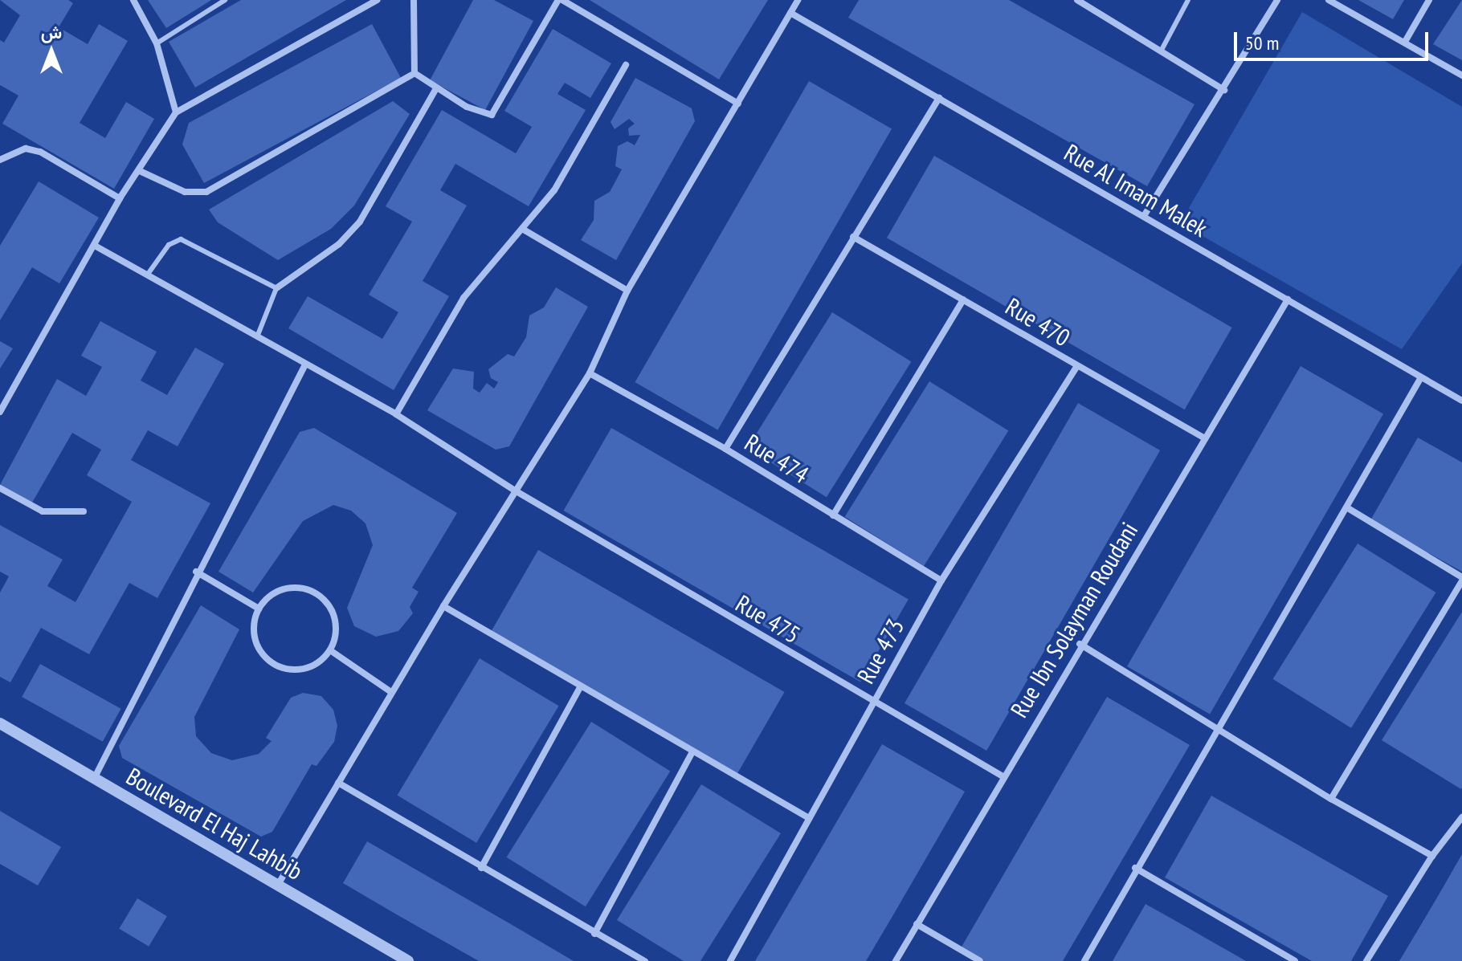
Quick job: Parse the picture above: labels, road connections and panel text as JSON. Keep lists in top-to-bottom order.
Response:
{
  "streets": {
    "street": [
      "Rue Al Imam Malek",
      "Rue 470",
      "Rue 474",
      "Rue 475",
      "Rue Ibn Solayman Roudani",
      "Rue 473",
      "Boulevard El Haj Lahbib"
    ]
  },
  "crossings": [
    ["Rue Al Imam Malek", "Rue Ibn Solayman Roudani"],
    ["Rue 470", "Rue Ibn Solayman Roudani"],
    ["Rue 470", "Rue 473"],
    ["Rue 474", "Rue 473"],
    ["Rue 475", "Rue Ibn Solayman Roudani"],
    ["Rue 475", "Rue 473"]
  ],
  "scale_bar": "50 m",
  "north": "top"
}
